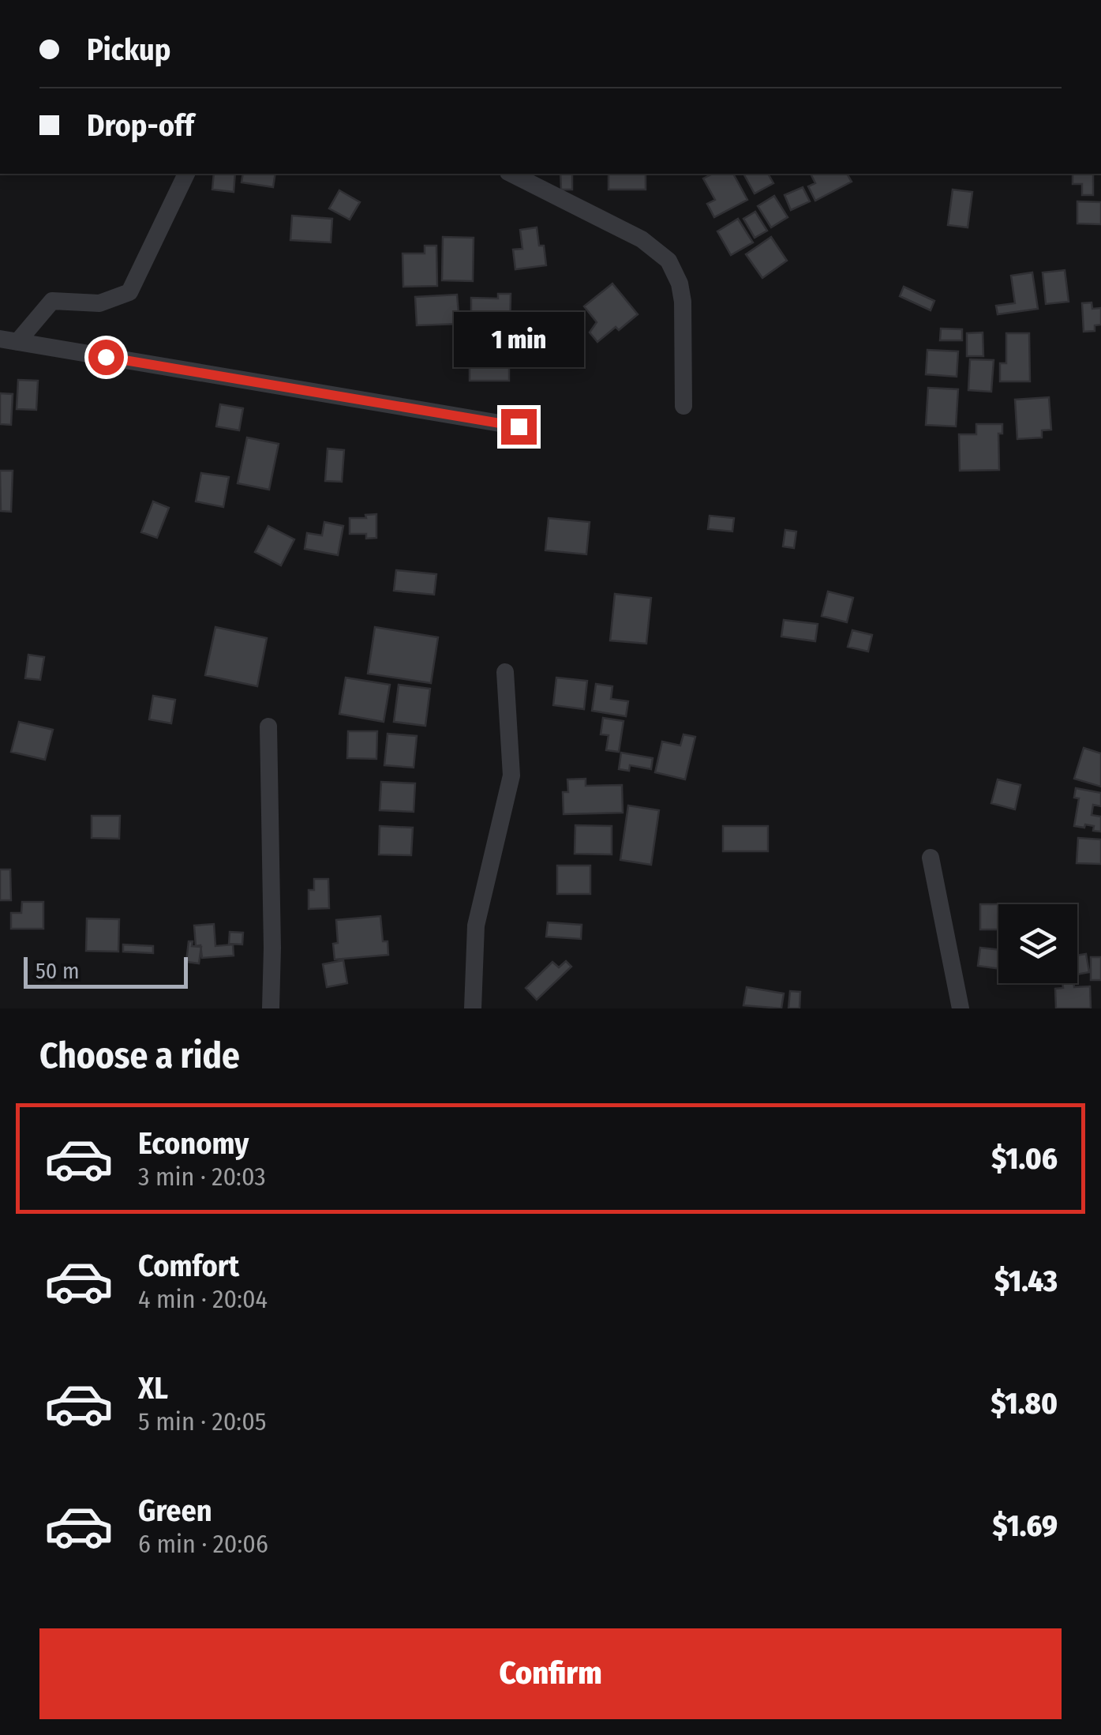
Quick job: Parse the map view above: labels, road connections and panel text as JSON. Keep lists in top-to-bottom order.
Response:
{
  "scale_bar": "50 m",
  "page": {
    "banner": ["Pickup", "Drop-off"],
    "bubble": "1 min",
    "scale": "50 m",
    "heading": "Choose a ride",
    "list": [
      {
        "name": "Economy",
        "note": "3 min · 20:03",
        "value": "$1.06"
      },
      {
        "name": "Comfort",
        "note": "4 min · 20:04",
        "value": "$1.43"
      },
      {
        "name": "XL",
        "note": "5 min · 20:05",
        "value": "$1.80"
      },
      {
        "name": "Green",
        "note": "6 min · 20:06",
        "value": "$1.69"
      }
    ],
    "buttons": "Confirm"
  }
}
